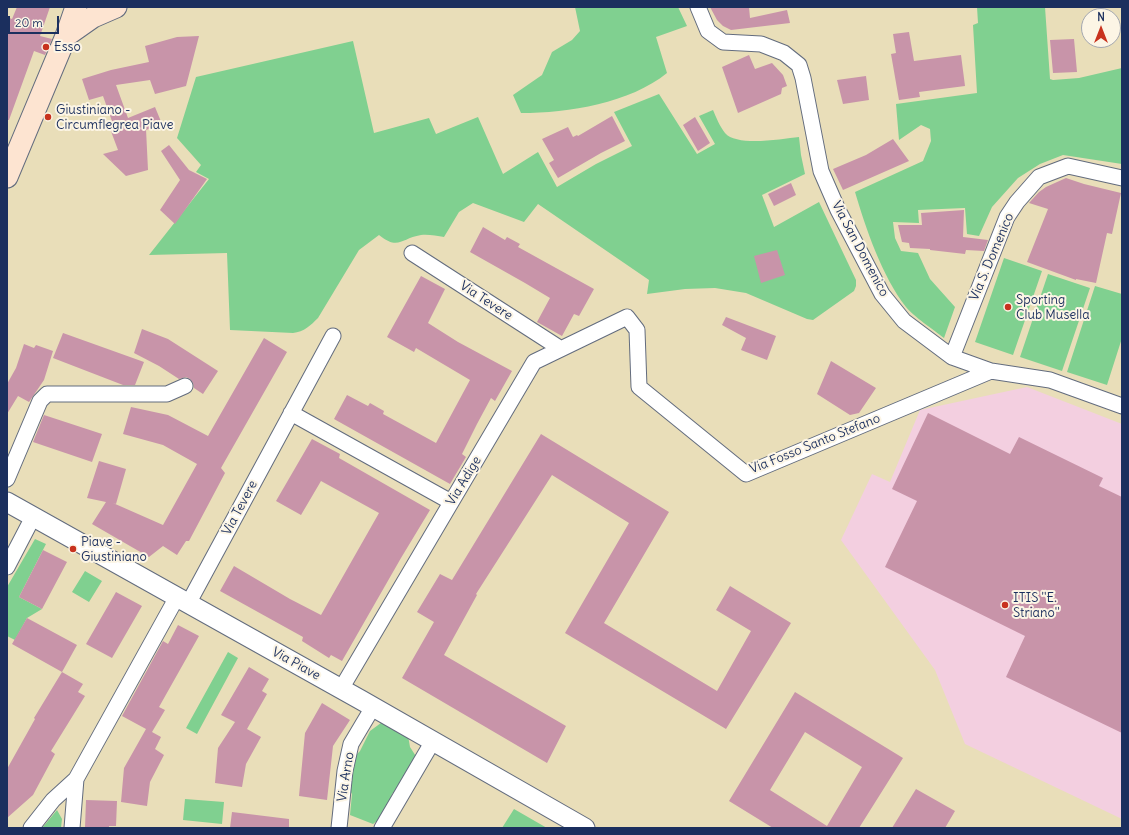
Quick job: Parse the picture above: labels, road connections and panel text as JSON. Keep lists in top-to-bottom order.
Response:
{
  "streets": {
    "street": [
      "Via San Domenico",
      "Via S. Domenico",
      "Via Tevere",
      "Via Fosso Santo Stefano",
      "Via Adige",
      "Via Piave",
      "Via Arno"
    ]
  },
  "crossings": [
    ["Via San Domenico", "Via S. Domenico"],
    ["Via San Domenico", "Via Fosso Santo Stefano"],
    ["Via Tevere", "Via Adige"],
    ["Via Tevere", "Via Piave"],
    ["Via Fosso Santo Stefano", "Via Adige"],
    ["Via Adige", "Via Piave"],
    ["Via Piave", "Via Arno"]
  ],
  "places": [
    "Esso",
    "Giustiniano - Circumflegrea Piave",
    "Sporting Club Musella",
    "Piave - Giustiniano",
    "ITIS ''E. Striano''"
  ],
  "scale_bar": "20 m",
  "north": "top"
}
